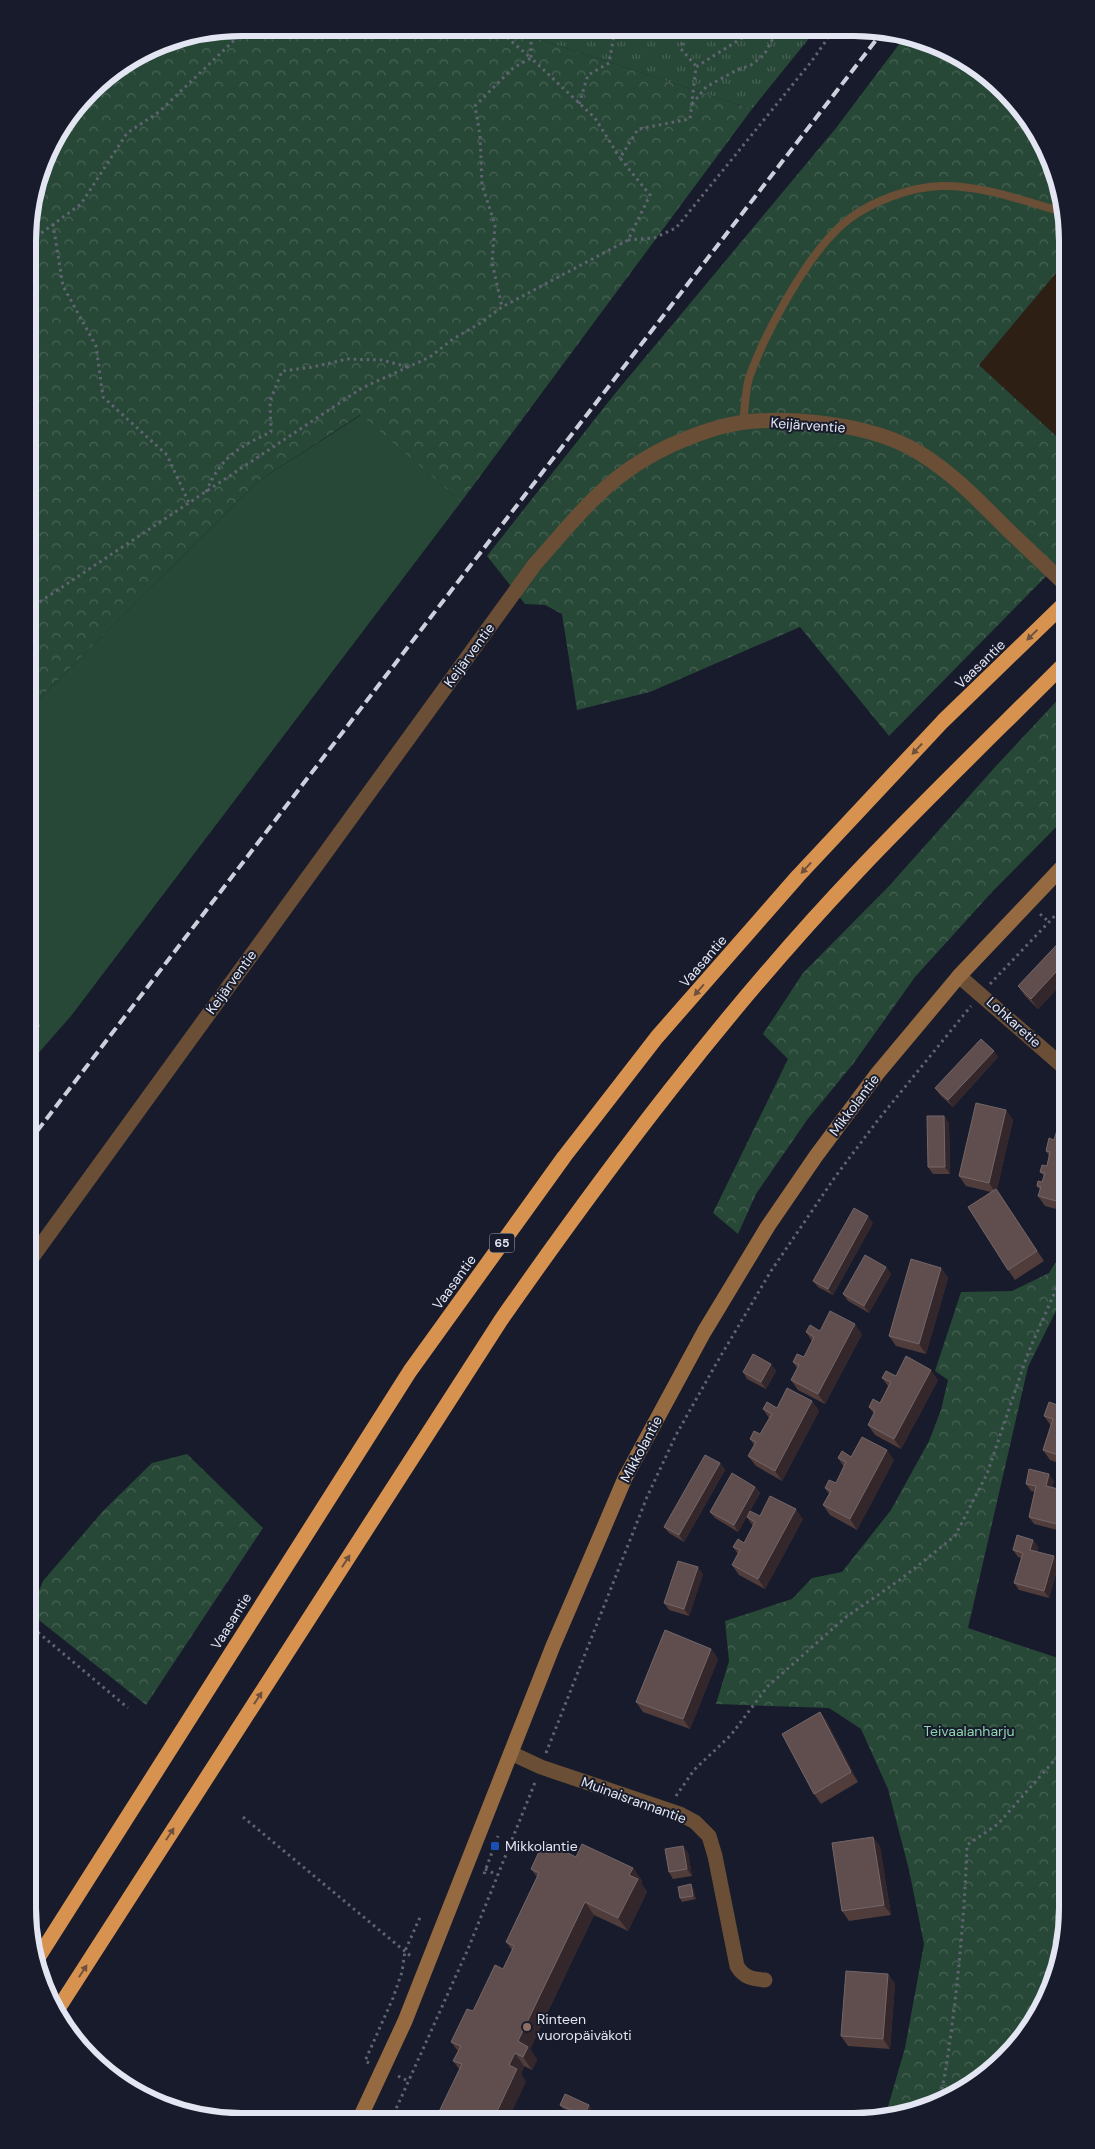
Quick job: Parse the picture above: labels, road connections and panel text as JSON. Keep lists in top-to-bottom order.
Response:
{
  "streets": {
    "highway": ["Vaasantie", "65"],
    "main road": ["Mikkolantie"],
    "street": ["Keijärventie", "Lohkaretie", "Muinaisrannantie"]
  },
  "crossings": [
    ["Lohkaretie", "Mikkolantie"],
    ["Mikkolantie", "Muinaisrannantie"]
  ],
  "parks": ["Teivaalanharju"],
  "places": {
    "transit": ["Mikkolantie"],
    "other": ["Rinteen vuoropäiväkoti"]
  }
}
